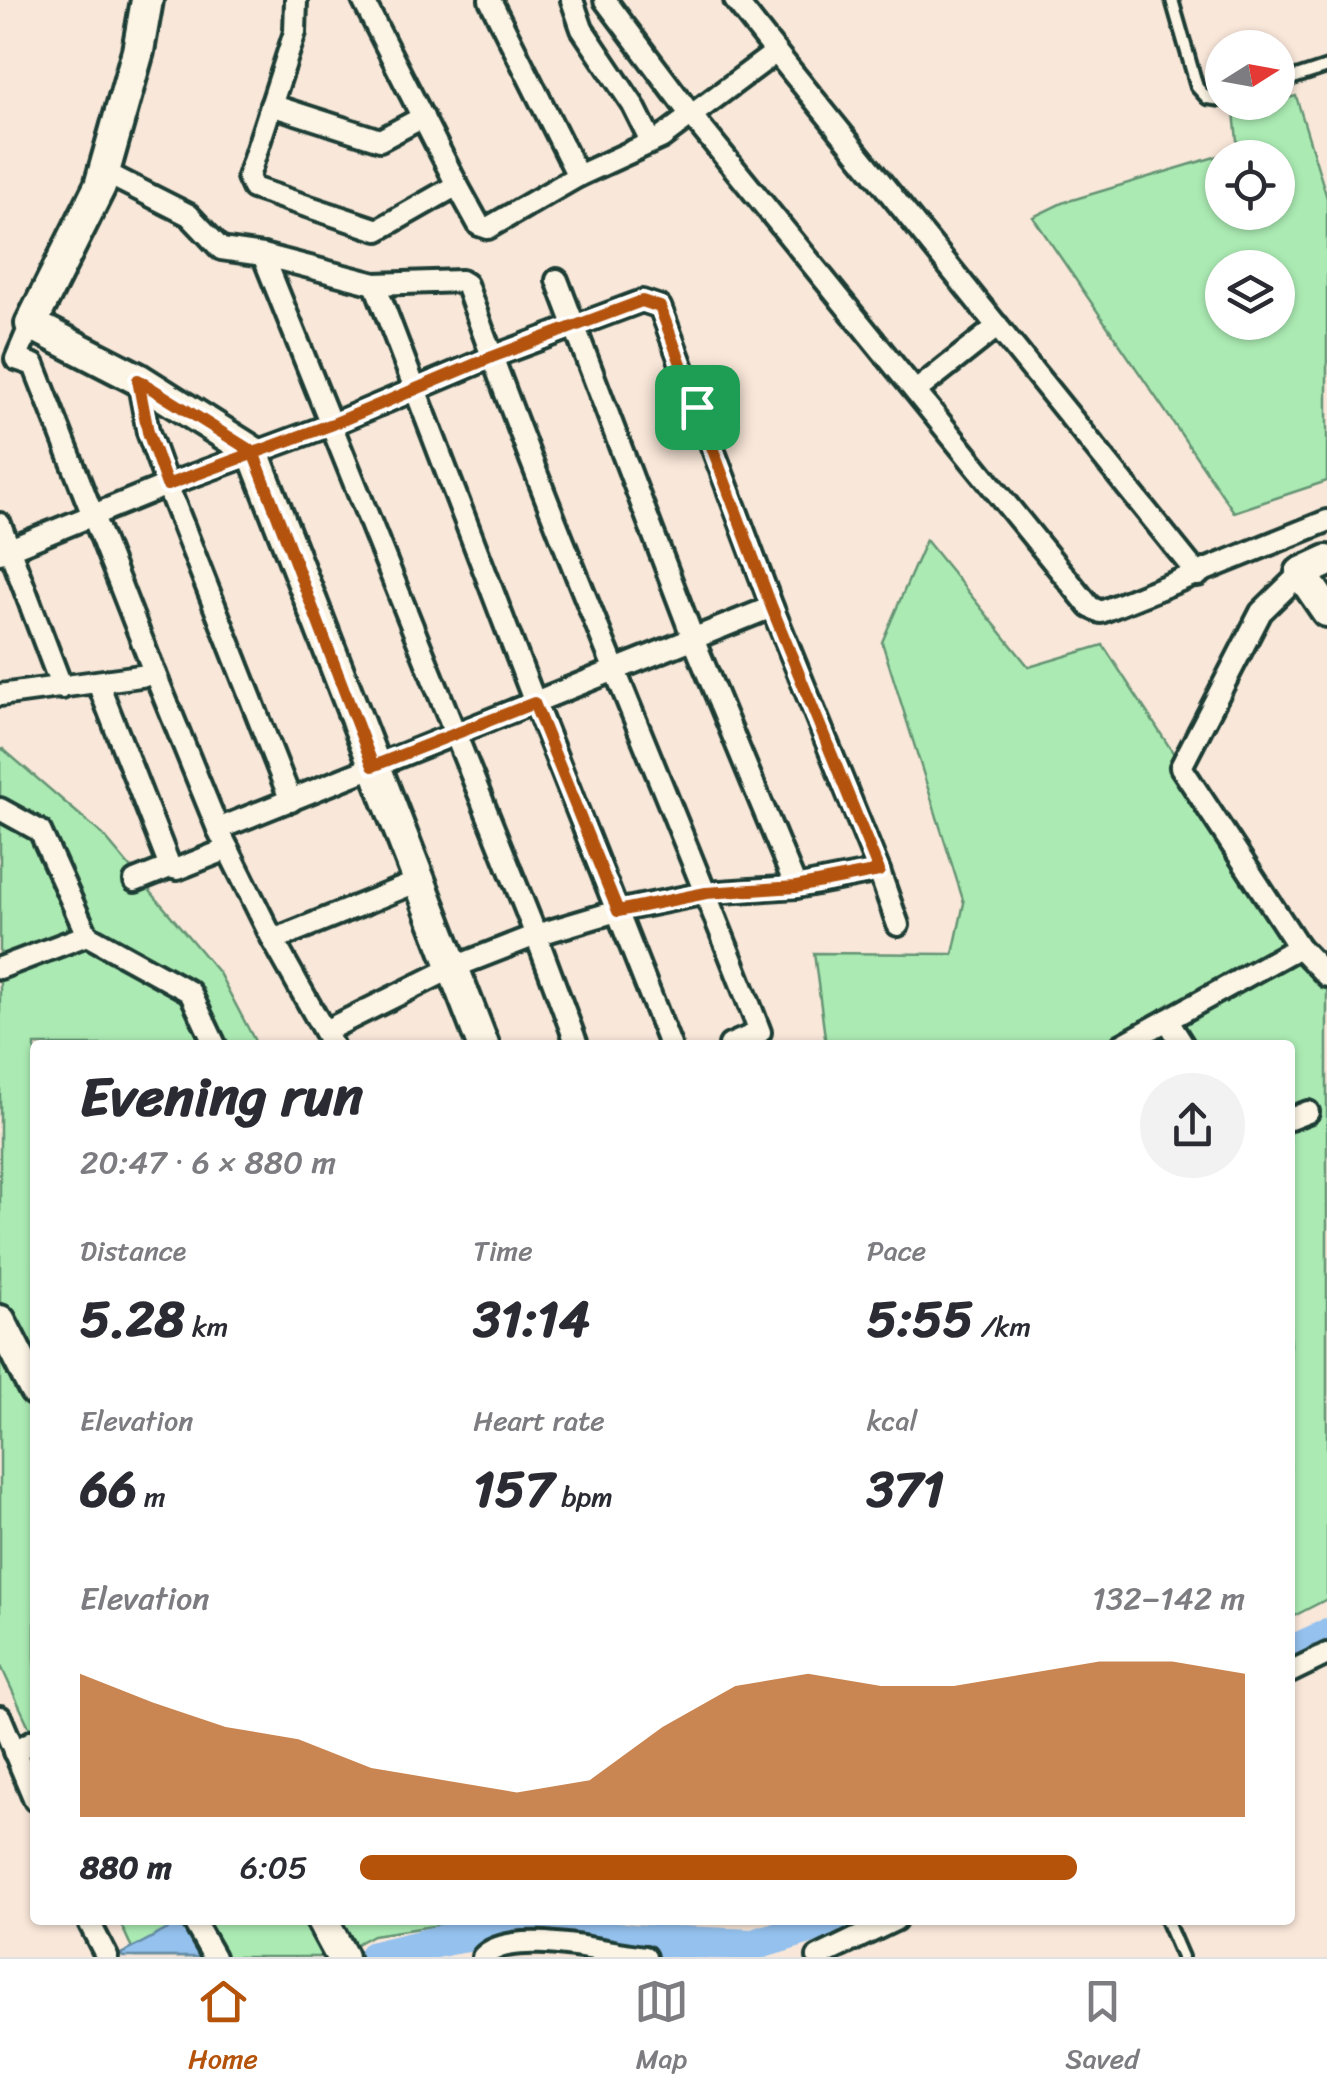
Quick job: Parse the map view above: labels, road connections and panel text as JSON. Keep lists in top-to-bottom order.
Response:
{
  "north": "right",
  "page": {
    "heading": ["Evening run", "20:47 · 6 × 880 m"],
    "stats": [
      ["Distance", "5.28 km"],
      ["Time", "31:14"],
      ["Pace", "5:55 /km"],
      ["Elevation", "66 m"],
      ["Heart rate", "157 bpm"],
      ["kcal", "371"]
    ],
    "chart": ["Elevation", "132–142 m"],
    "list": [
      {
        "name": "880 m",
        "note": "6:05"
      }
    ],
    "tabs": ["Home", "Map", "Saved"]
  }
}
